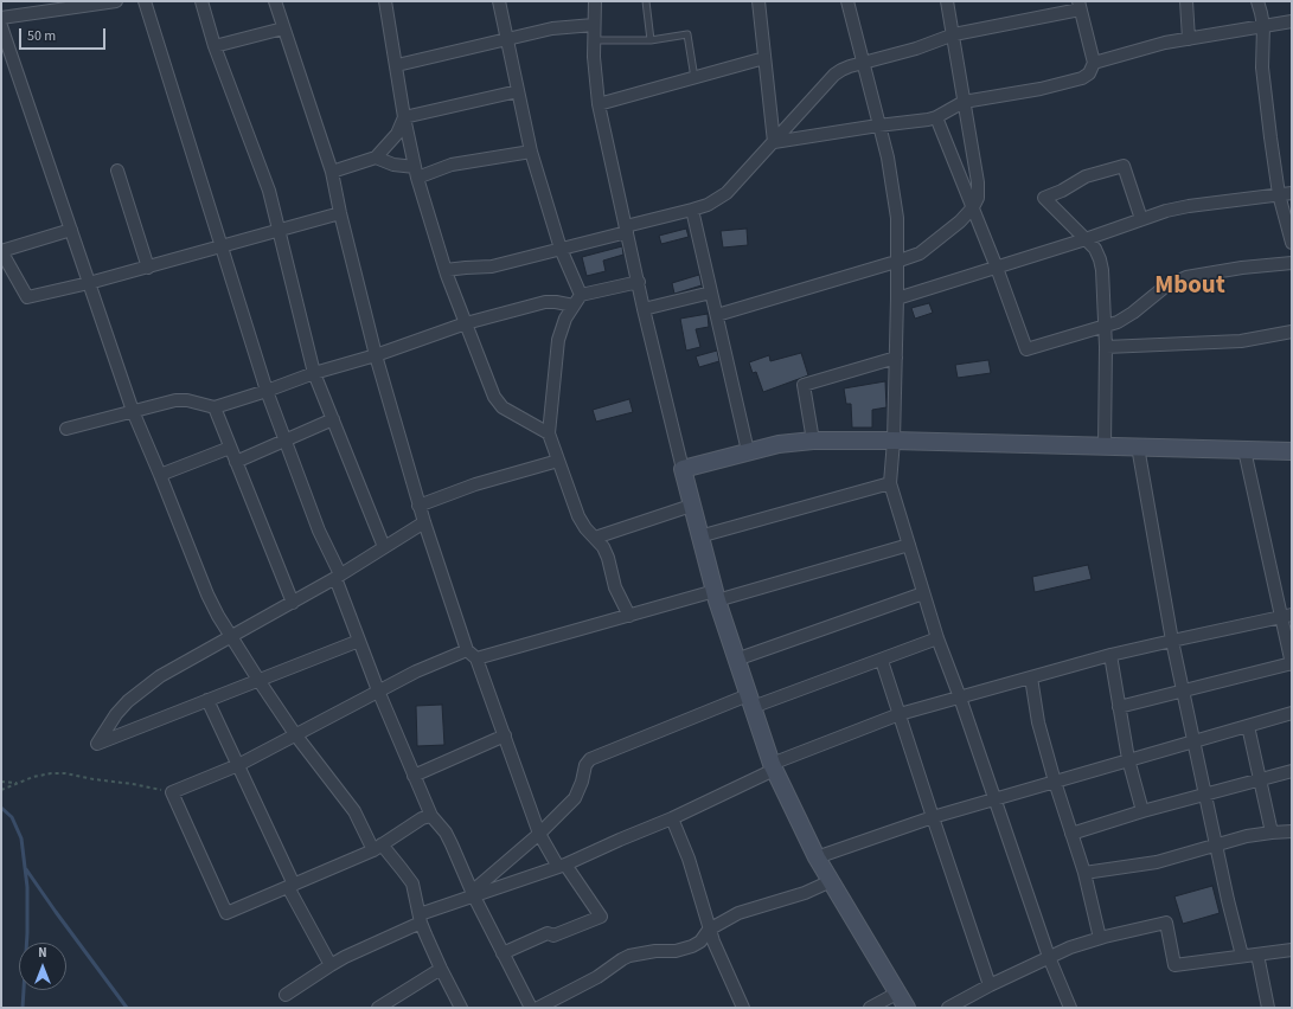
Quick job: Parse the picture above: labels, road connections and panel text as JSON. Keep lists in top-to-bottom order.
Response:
{
  "districts": ["Mbout"],
  "scale_bar": "50 m",
  "north": "top"
}
